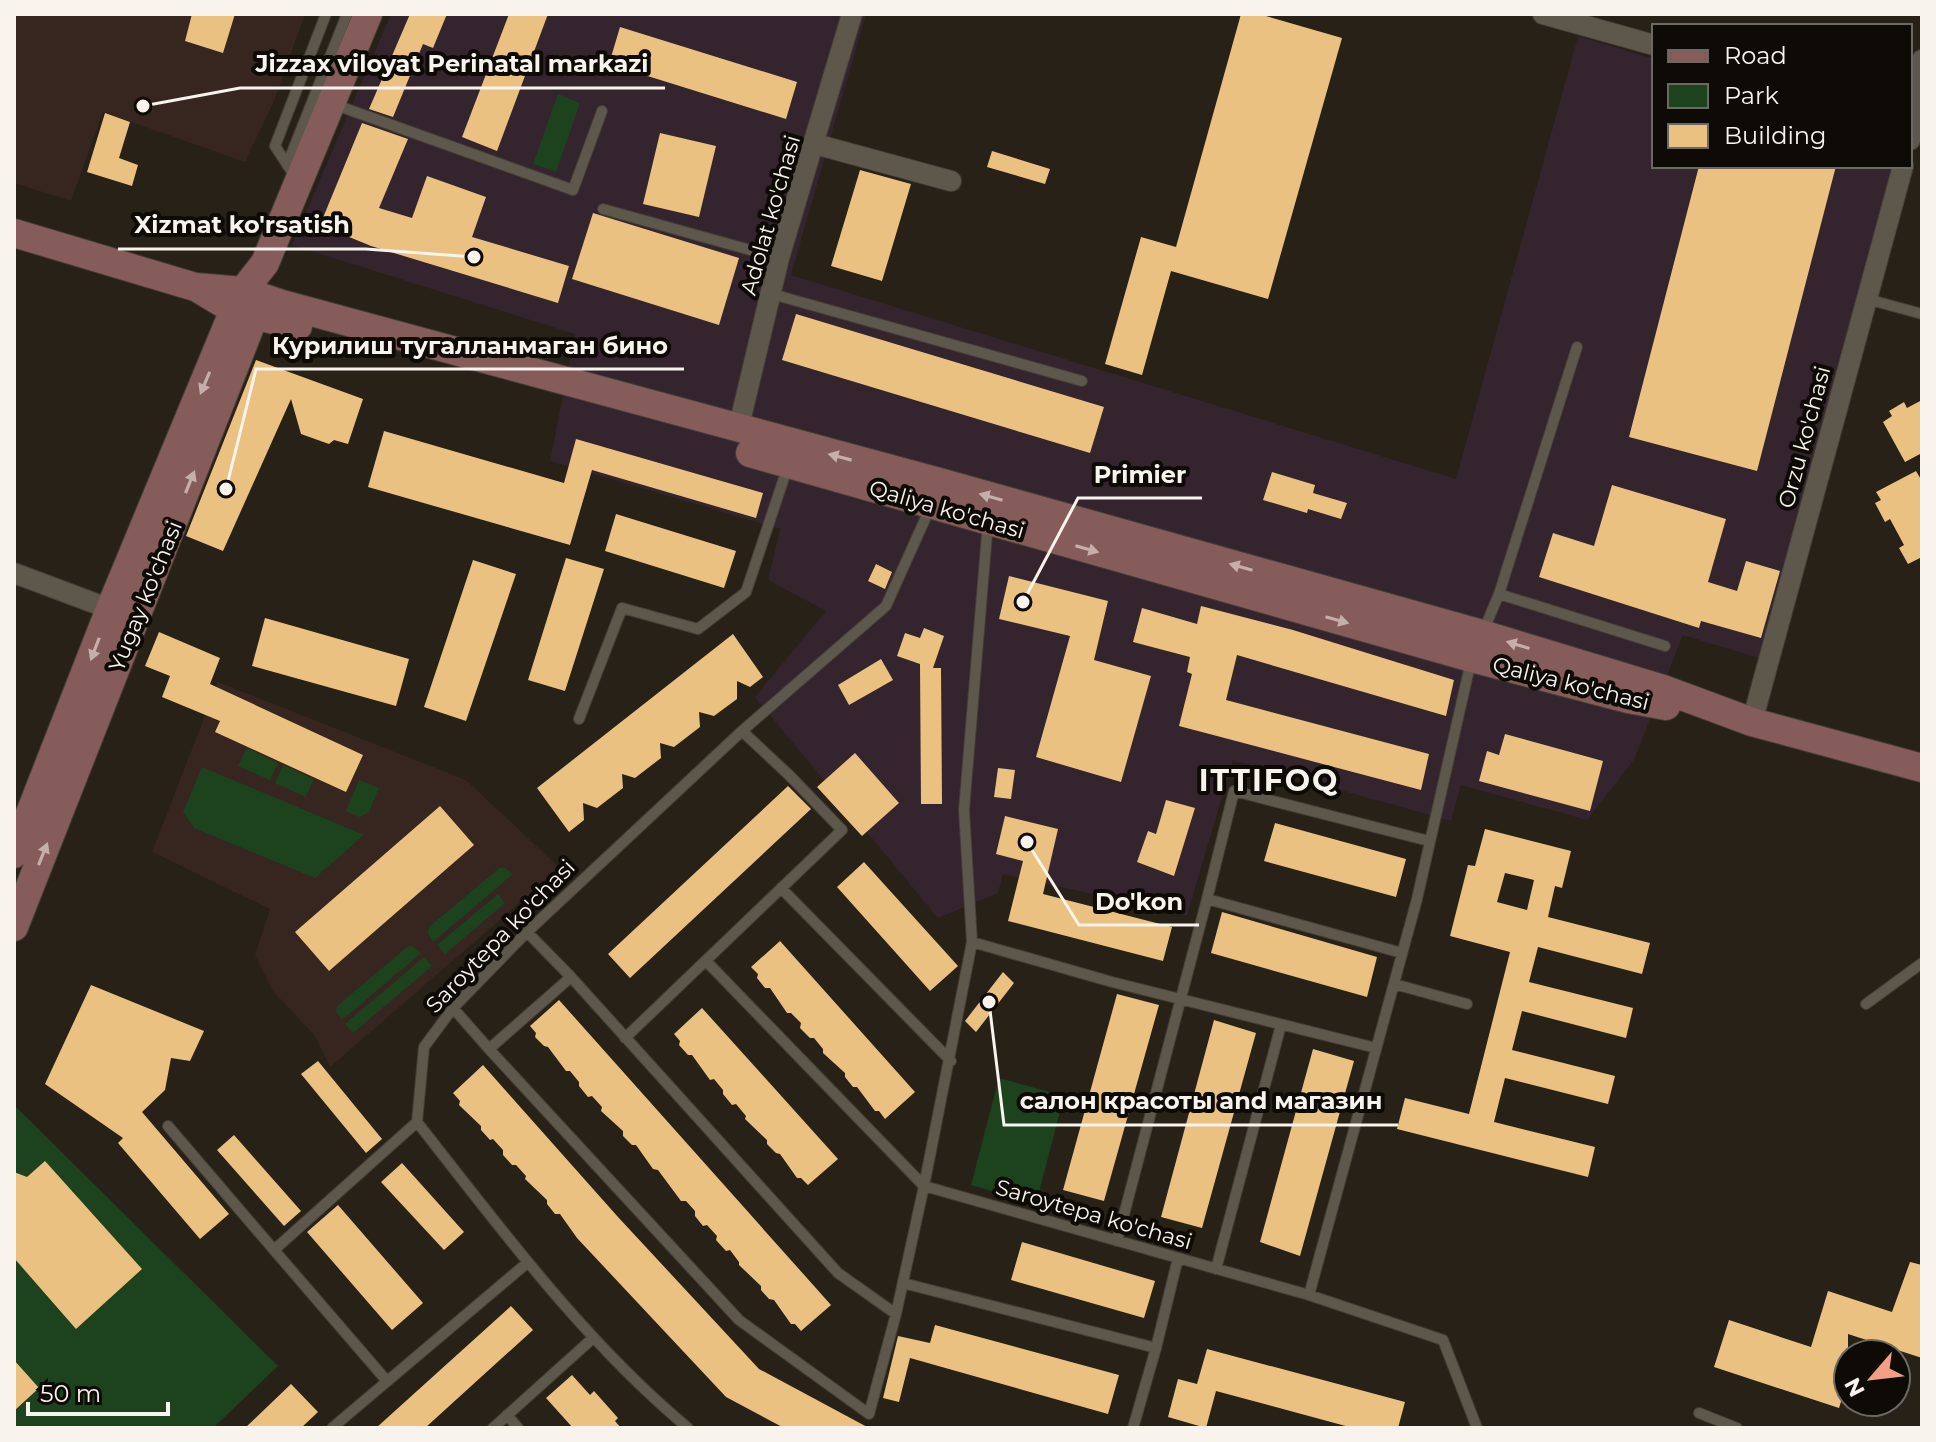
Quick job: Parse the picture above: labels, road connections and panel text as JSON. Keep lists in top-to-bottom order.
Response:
{
  "streets": {
    "main road": ["Qaliya ko'chasi", "Yugay ko'chasi"],
    "street": ["Adolat ko'chasi", "Orzu ko'chasi"],
    "lane": ["Saroytepa ko'chasi"]
  },
  "crossings": [
    ["Adolat ko'chasi", "Qaliya ko'chasi"],
    ["Orzu ko'chasi", "Qaliya ko'chasi"],
    ["Qaliya ko'chasi", "Yugay ko'chasi"],
    ["Qaliya ko'chasi", "Saroytepa ko'chasi"]
  ],
  "districts": ["ITTIFOQ"],
  "places": [
    "Jizzax viloyat Perinatal markazi",
    "Xizmat ko'rsatish",
    "Курилиш тугалланмаган бино",
    "Primier",
    "Do'kon",
    "салон красоты and магазин"
  ],
  "legend": ["Road", "Park", "Building"],
  "scale_bar": "50 m",
  "north": "bottom left"
}
